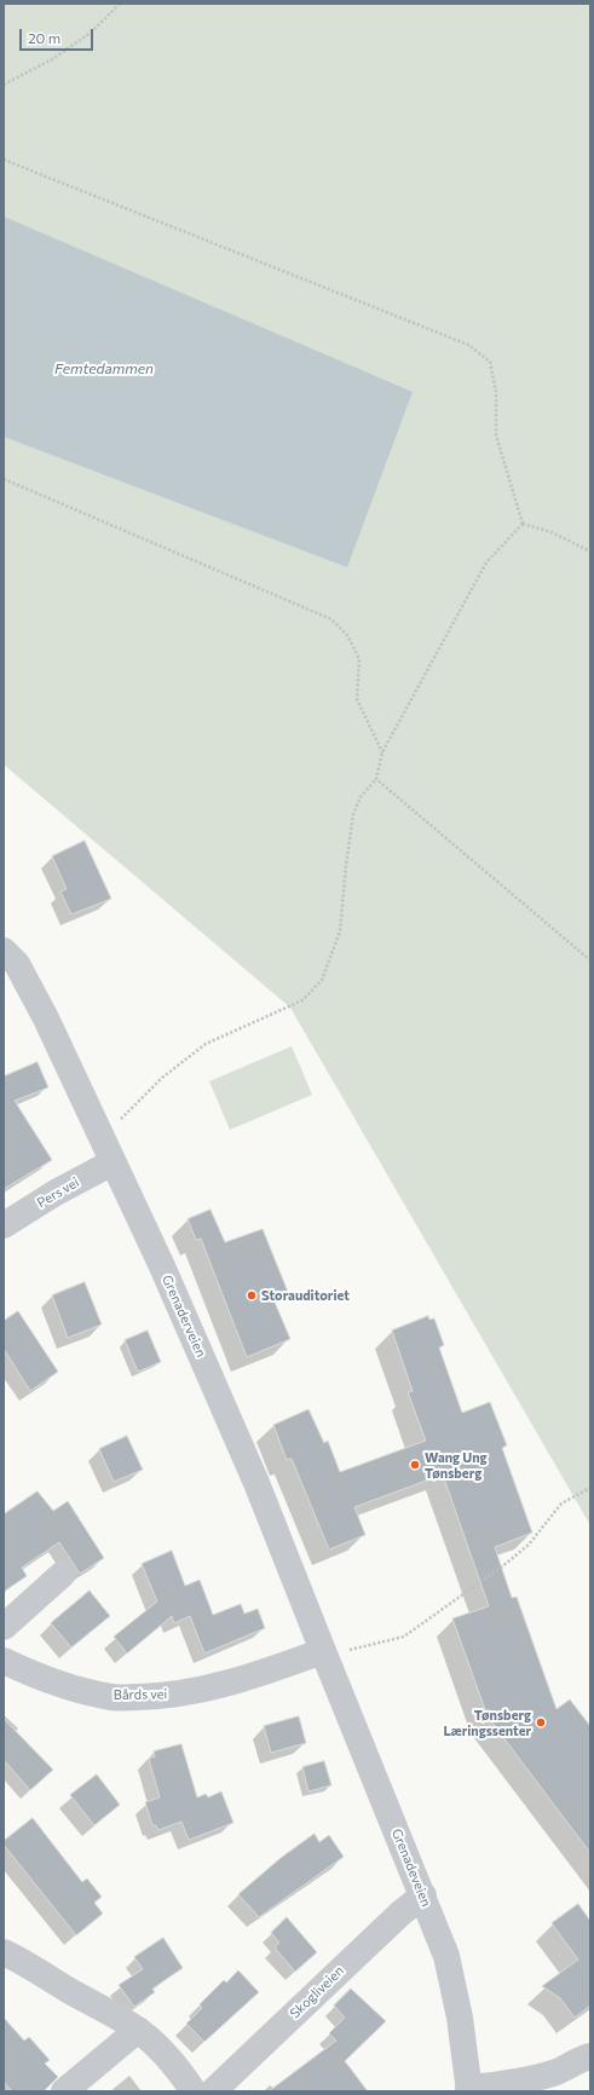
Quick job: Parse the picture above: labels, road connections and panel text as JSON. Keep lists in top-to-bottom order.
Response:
{
  "streets": {
    "street": [
      "Pers vei",
      "Grenaderveien",
      "Bårds vei",
      "Grenadeveien",
      "Skogliveien"
    ]
  },
  "crossings": [
    ["Pers vei", "Grenaderveien"],
    ["Grenaderveien", "Bårds vei"],
    ["Grenaderveien", "Grenadeveien"],
    ["Bårds vei", "Grenadeveien"],
    ["Grenadeveien", "Skogliveien"]
  ],
  "water": ["Femtedammen"],
  "places": ["Storauditoriet", "Wang Ung Tønsberg", "Tønsberg Læringssenter"],
  "scale_bar": "20 m"
}
